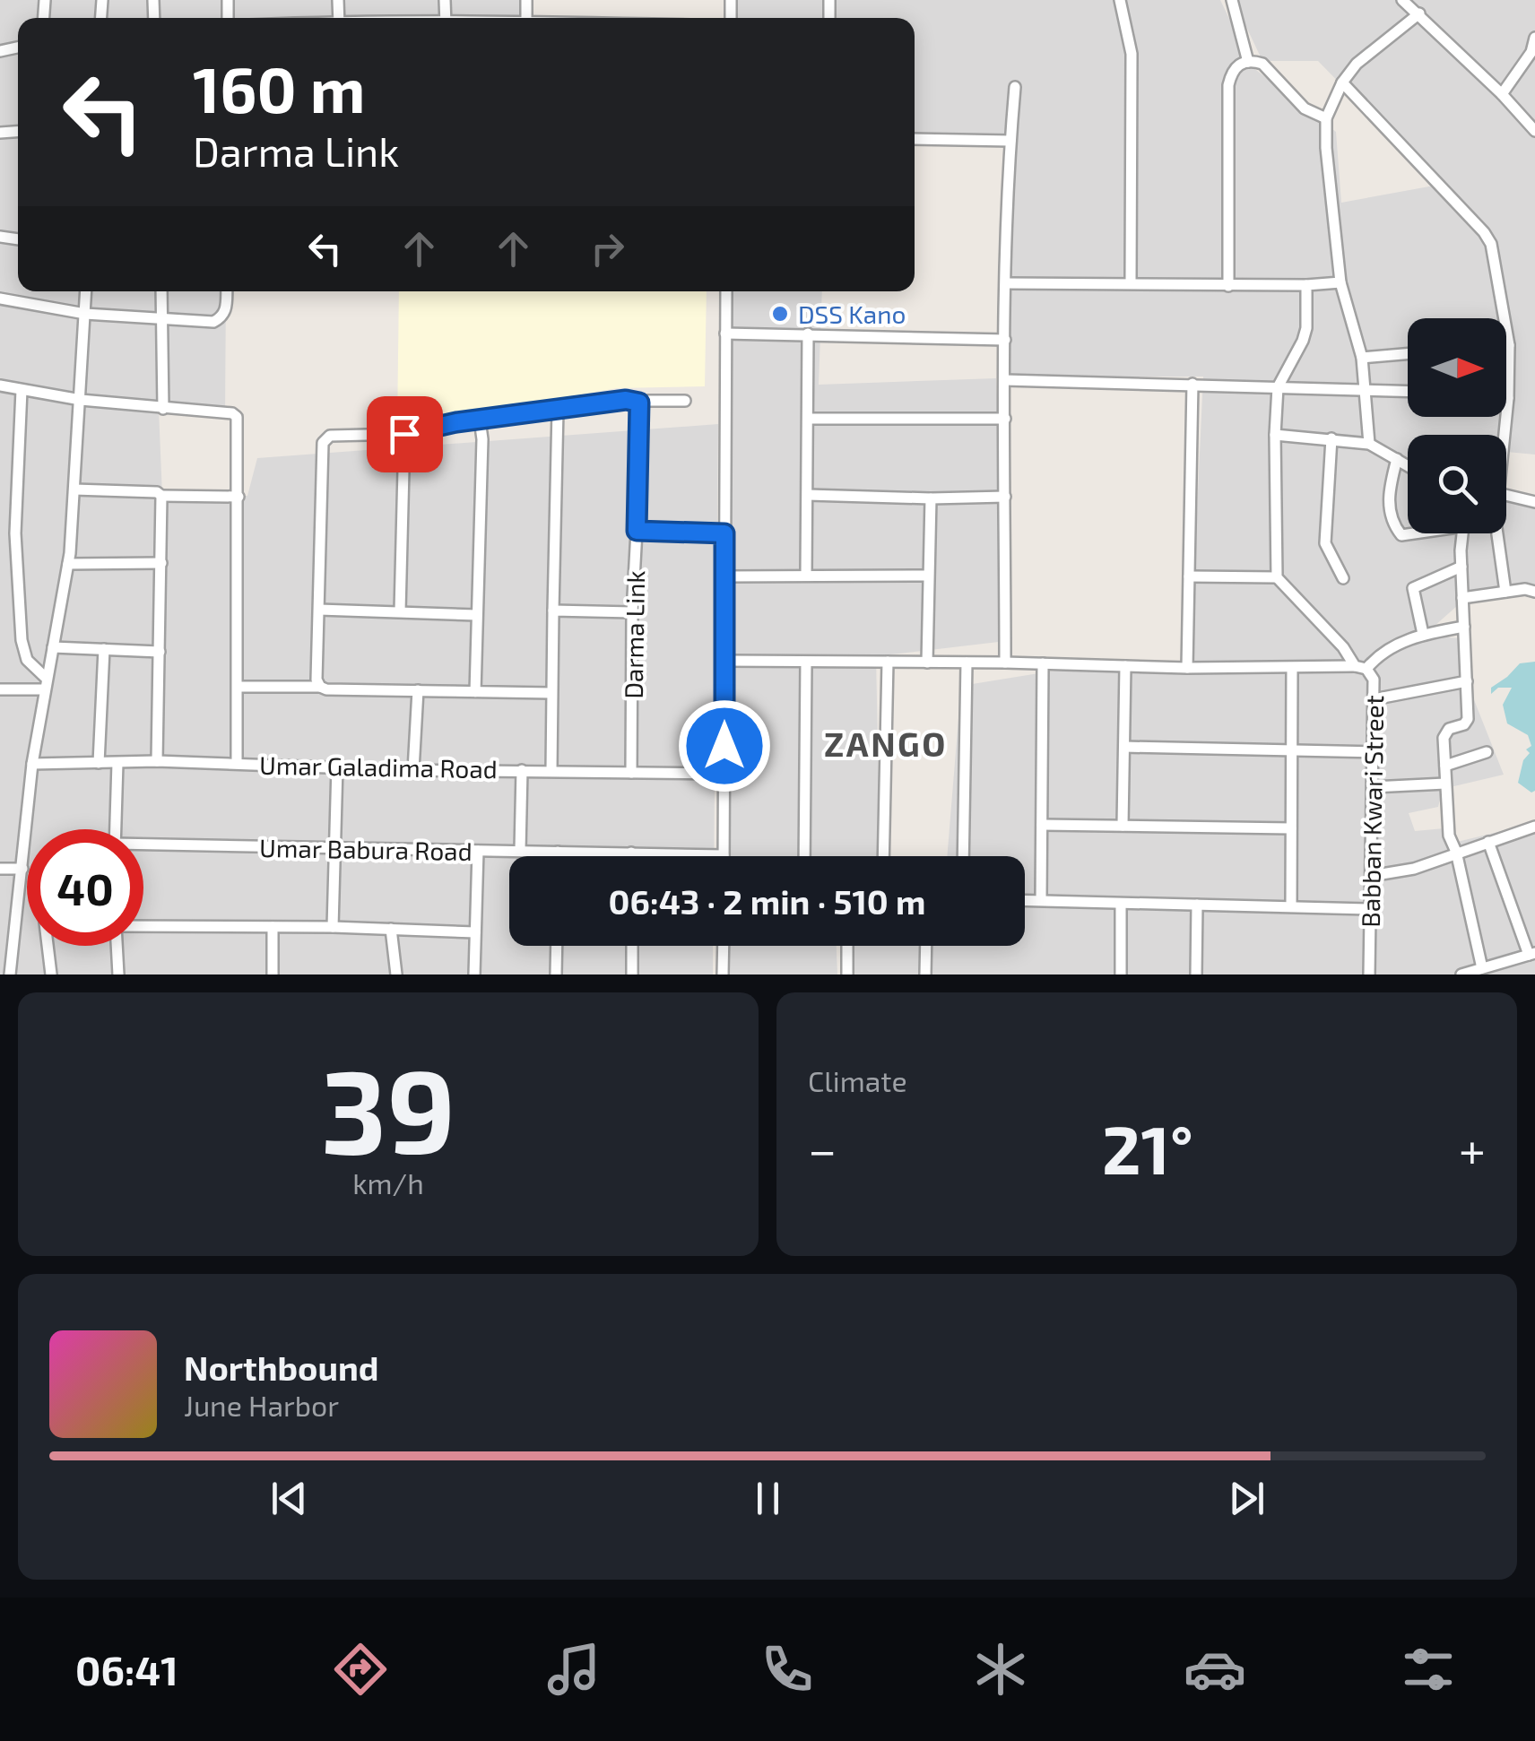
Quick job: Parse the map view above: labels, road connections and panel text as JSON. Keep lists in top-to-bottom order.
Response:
{
  "streets": {
    "street": [
      "Darma Link",
      "Umar Galadima Road",
      "Babban Kwari Street",
      "Umar Babura Road"
    ]
  },
  "crossings": [
    ["Darma Link", "Umar Galadima Road"]
  ],
  "districts": ["ZANGO"],
  "places": ["DSS Kano"],
  "north": "right",
  "page": {
    "turn": ["160 m", "Darma Link"],
    "limit": "40",
    "trip": "06:43 · 2 min · 510 m",
    "tile": [
      ["39", "km/h"],
      "Climate"
    ],
    "heat": ["−", "21°", "+"],
    "song": ["Northbound", "June Harbor"],
    "tabs": "06:41"
  }
}
